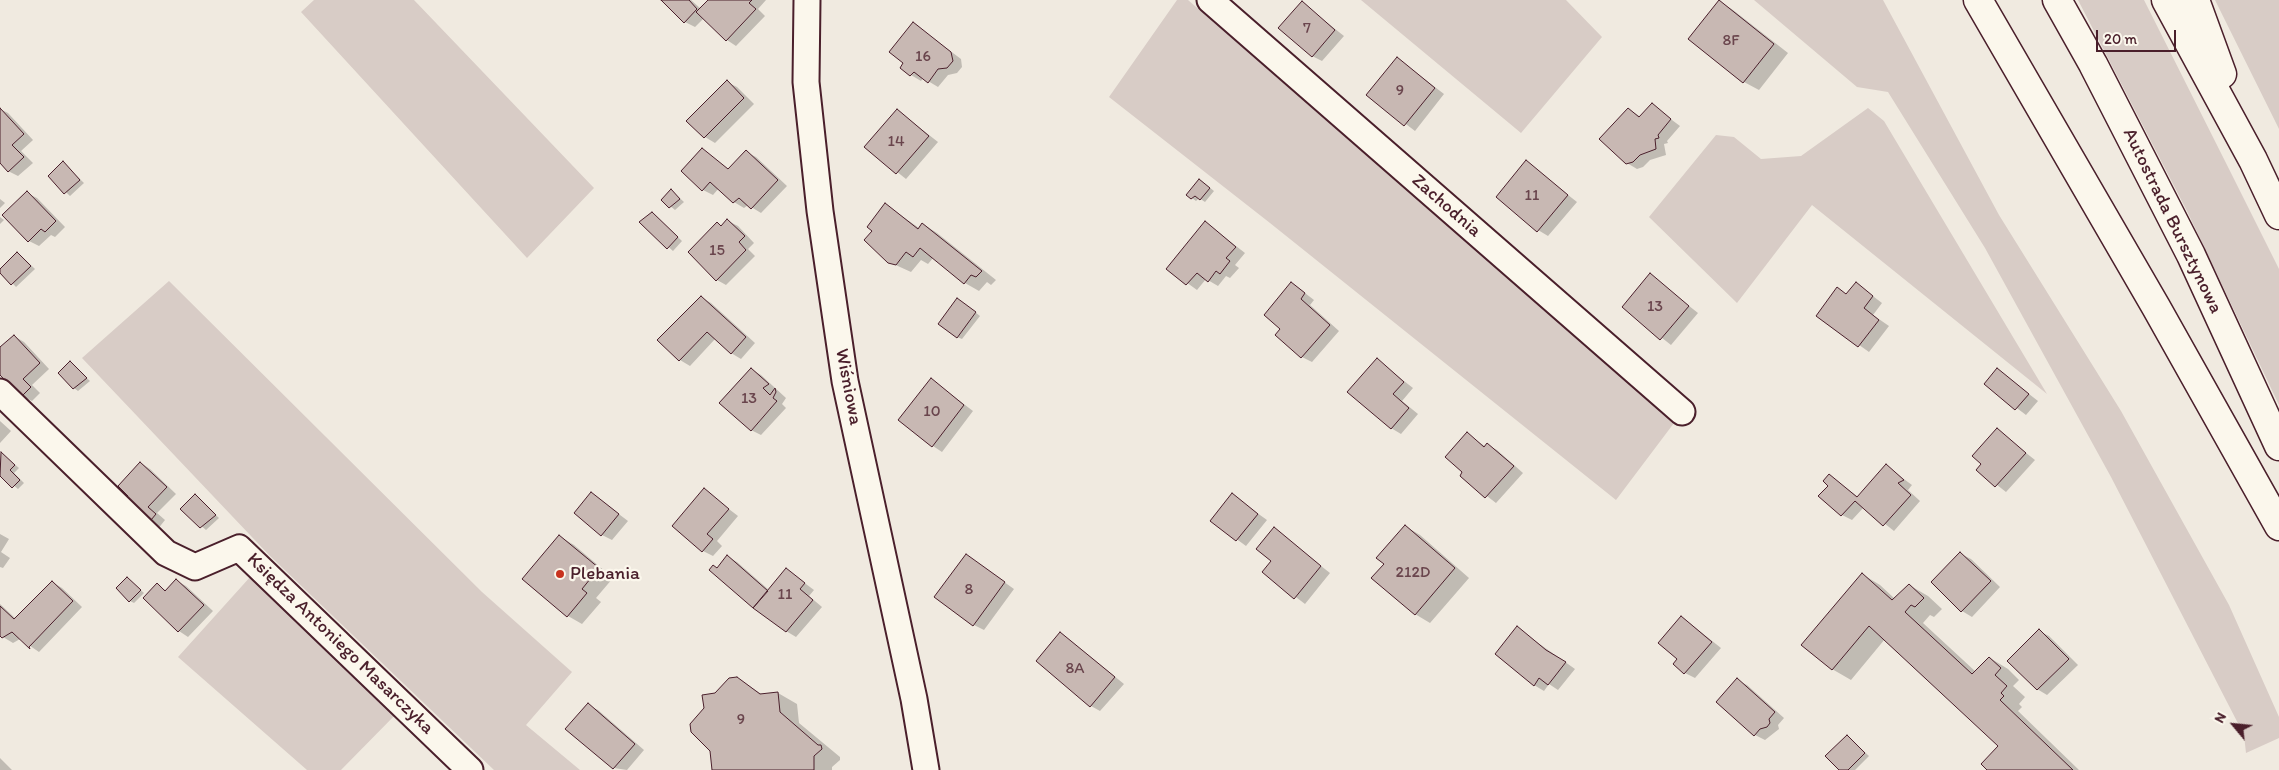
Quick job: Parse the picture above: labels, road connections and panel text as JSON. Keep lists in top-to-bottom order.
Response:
{
  "streets": {
    "highway": ["Autostrada Bursztynowa"],
    "street": ["Zachodnia", "Wiśniowa", "Księdza Antoniego Masarczyka"]
  },
  "places": ["Plebania"],
  "house_numbers": [
    "7",
    "8F",
    "16",
    "9",
    "14",
    "11",
    "15",
    "13",
    "13",
    "10",
    "212D",
    "8",
    "11",
    "8A",
    "9"
  ],
  "scale_bar": "20 m",
  "north": "top left"
}
